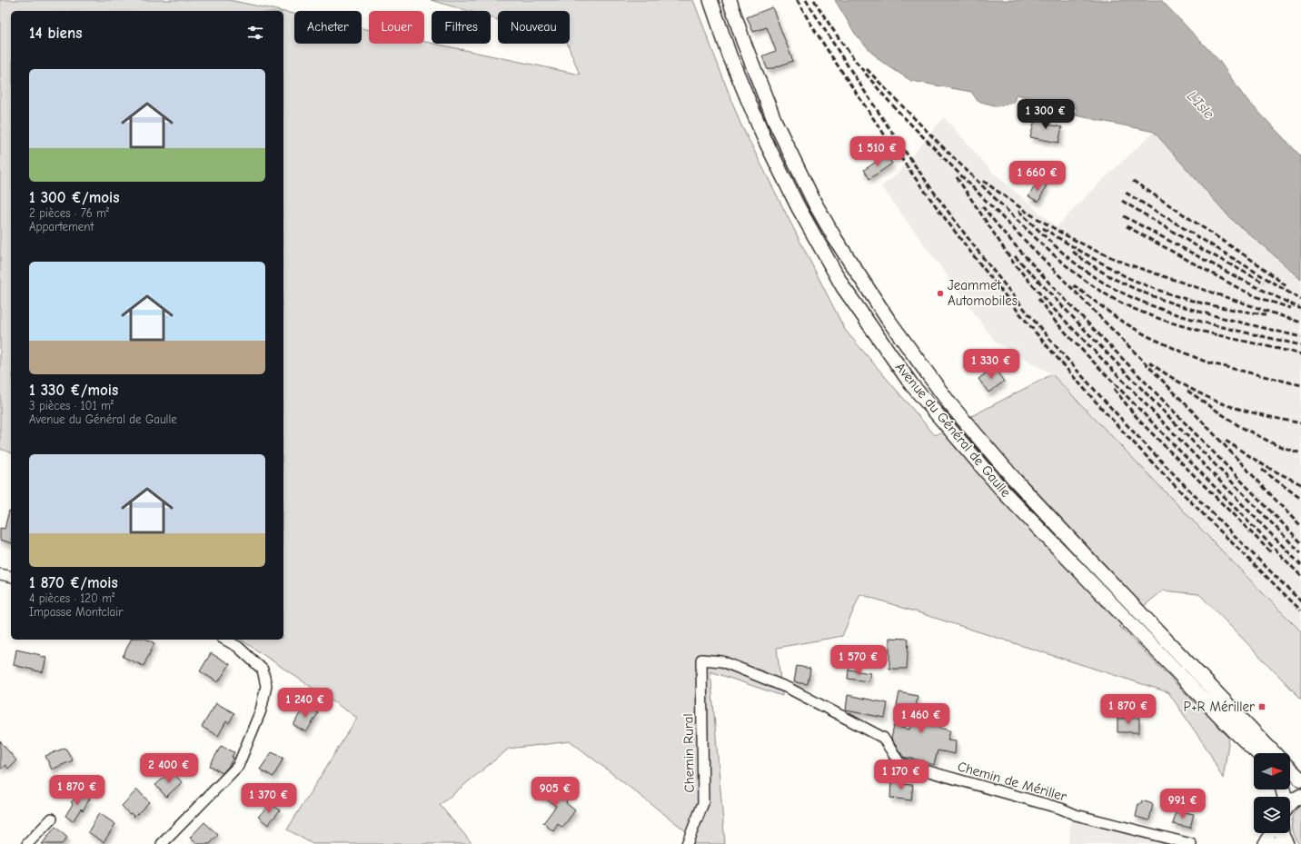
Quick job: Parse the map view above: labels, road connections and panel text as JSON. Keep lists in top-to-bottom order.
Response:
{
  "streets": {
    "main road": ["Avenue du Général de Gaulle"],
    "street": ["Chemin Rural", "Chemin de Mériller"]
  },
  "crossings": [
    ["Chemin Rural", "Chemin de Mériller"]
  ],
  "water": ["L'Isle"],
  "places": {
    "other": ["Jeammet Automobiles"],
    "transit": ["P+R Mériller"]
  },
  "north": "right",
  "page": {
    "chip": [
      "Acheter",
      "Louer",
      "Filtres",
      "Nouveau"
    ],
    "heading": "14 biens",
    "list": [
      {
        "name": "1 300 €/mois",
        "note": "2 pièces · 76 m² · Appartement"
      },
      {
        "name": "1 330 €/mois",
        "note": "3 pièces · 101 m² · Avenue du Général de Gaulle"
      },
      {
        "name": "1 870 €/mois",
        "note": "4 pièces · 120 m² · Impasse Montclair"
      }
    ],
    "price": [
      "1 300 €",
      "1 510 €",
      "1 660 €",
      "1 330 €",
      "1 570 €",
      "1 240 €",
      "1 870 €",
      "1 460 €",
      "2 400 €",
      "1 170 €",
      "1 870 €",
      "905 €",
      "1 370 €",
      "991 €"
    ]
  }
}
